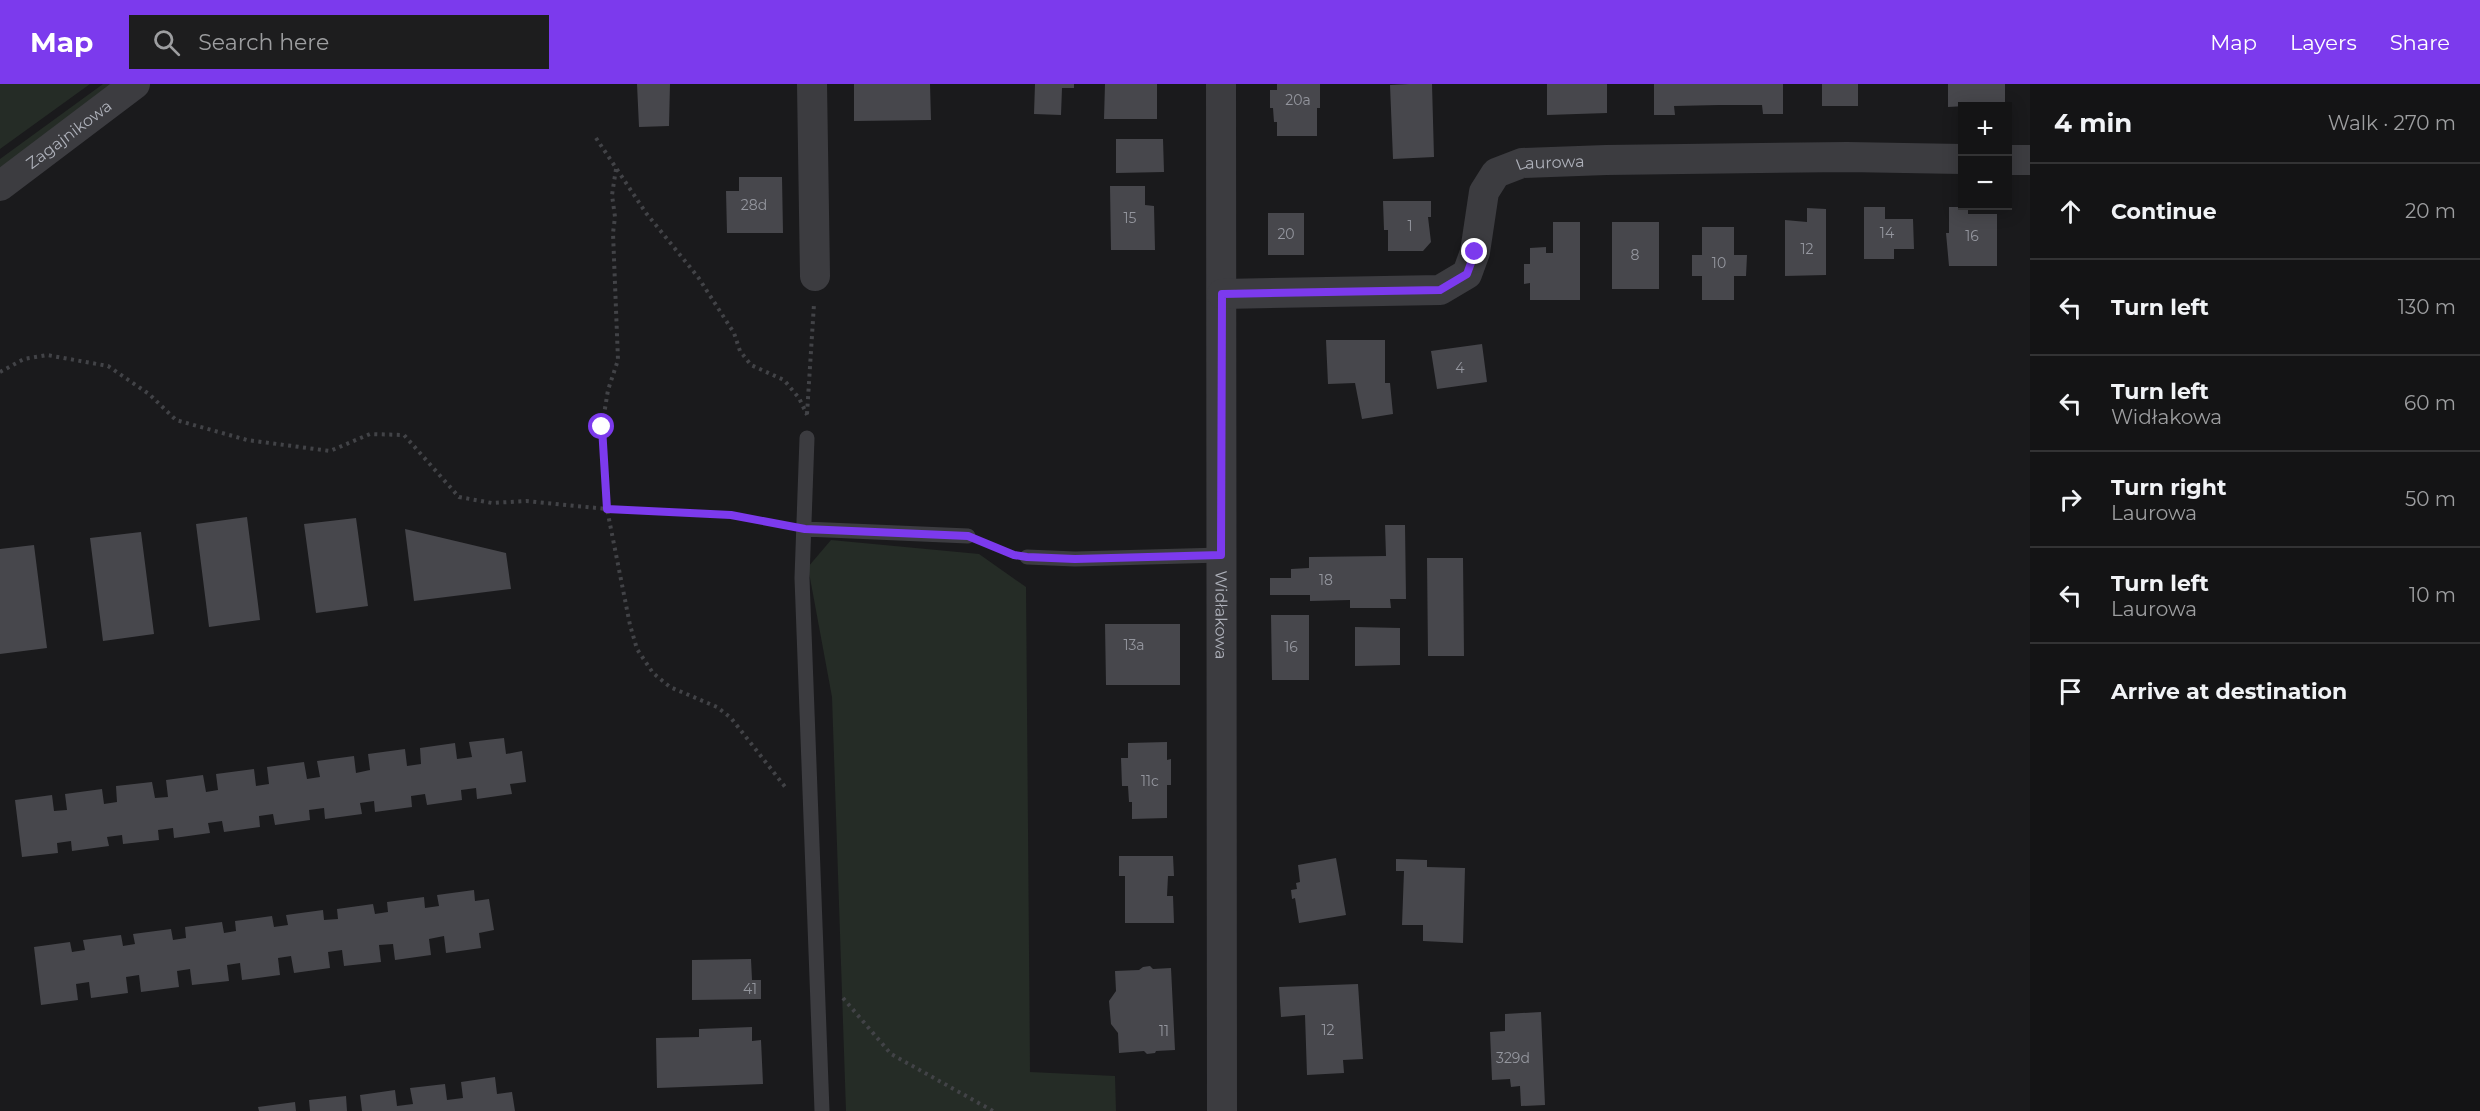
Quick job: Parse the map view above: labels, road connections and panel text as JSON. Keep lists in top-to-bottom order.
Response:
{
  "streets": {
    "street": ["Zagajnikowa", "Laurowa", "Widłakowa"]
  },
  "crossings": [
    ["Laurowa", "Widłakowa"]
  ],
  "house_numbers": [
    "20a",
    "28d",
    "15",
    "1",
    "14",
    "20",
    "16",
    "12",
    "8",
    "10",
    "4",
    "18",
    "13a",
    "16",
    "11c",
    "41",
    "12",
    "11",
    "329d"
  ],
  "page": {
    "header": "Map",
    "search": "Search here",
    "nav": ["Map", "Layers", "Share"],
    "heading": ["4 min", "Walk · 270 m"],
    "map_buttons": ["+", "−"],
    "list": [
      ["Continue", "20 m"],
      ["Turn left", "130 m"],
      ["Turn left", "Widłakowa", "60 m"],
      ["Turn right", "Laurowa", "50 m"],
      ["Turn left", "Laurowa", "10 m"],
      "Arrive at destination"
    ]
  }
}
